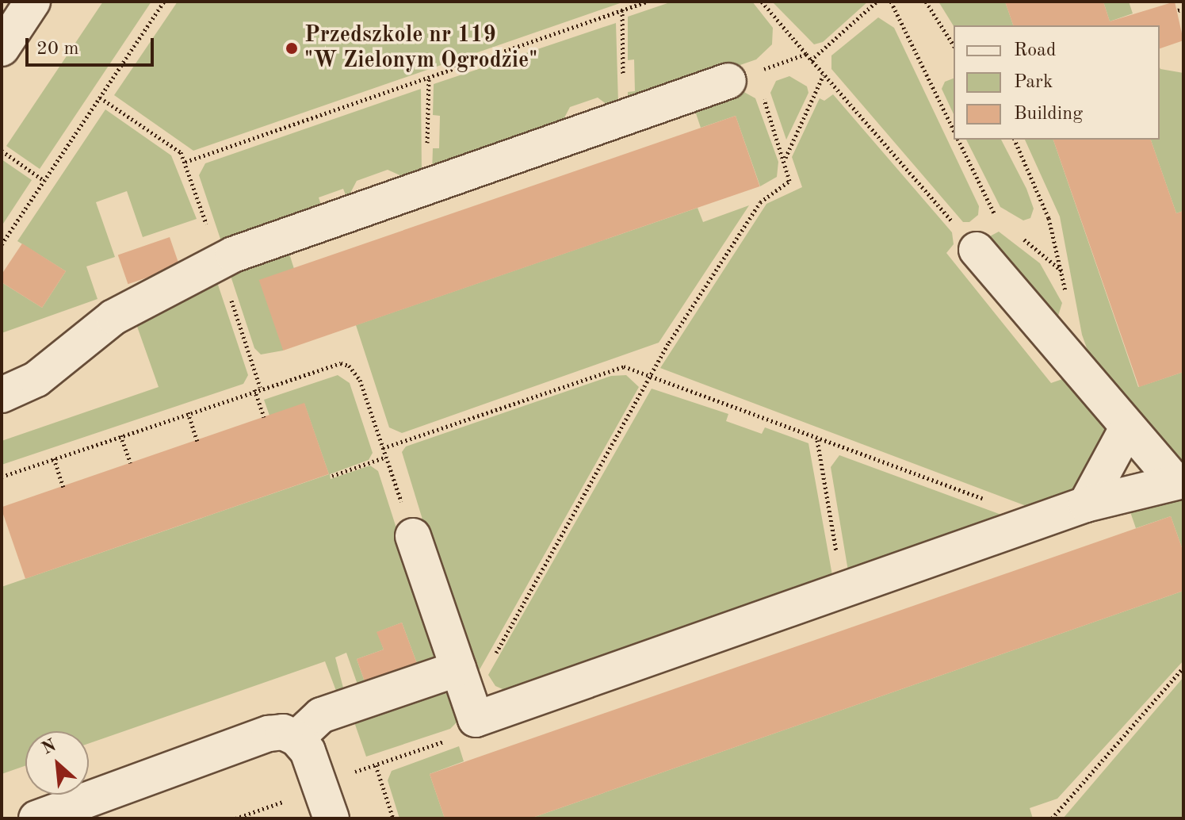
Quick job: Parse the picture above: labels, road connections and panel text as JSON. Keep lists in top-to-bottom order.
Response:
{
  "places": ["Przedszkole nr 119 \"W Zielonym Ogrodzie\""],
  "legend": ["Road", "Park", "Building"],
  "scale_bar": "20 m",
  "north": "top left"
}
